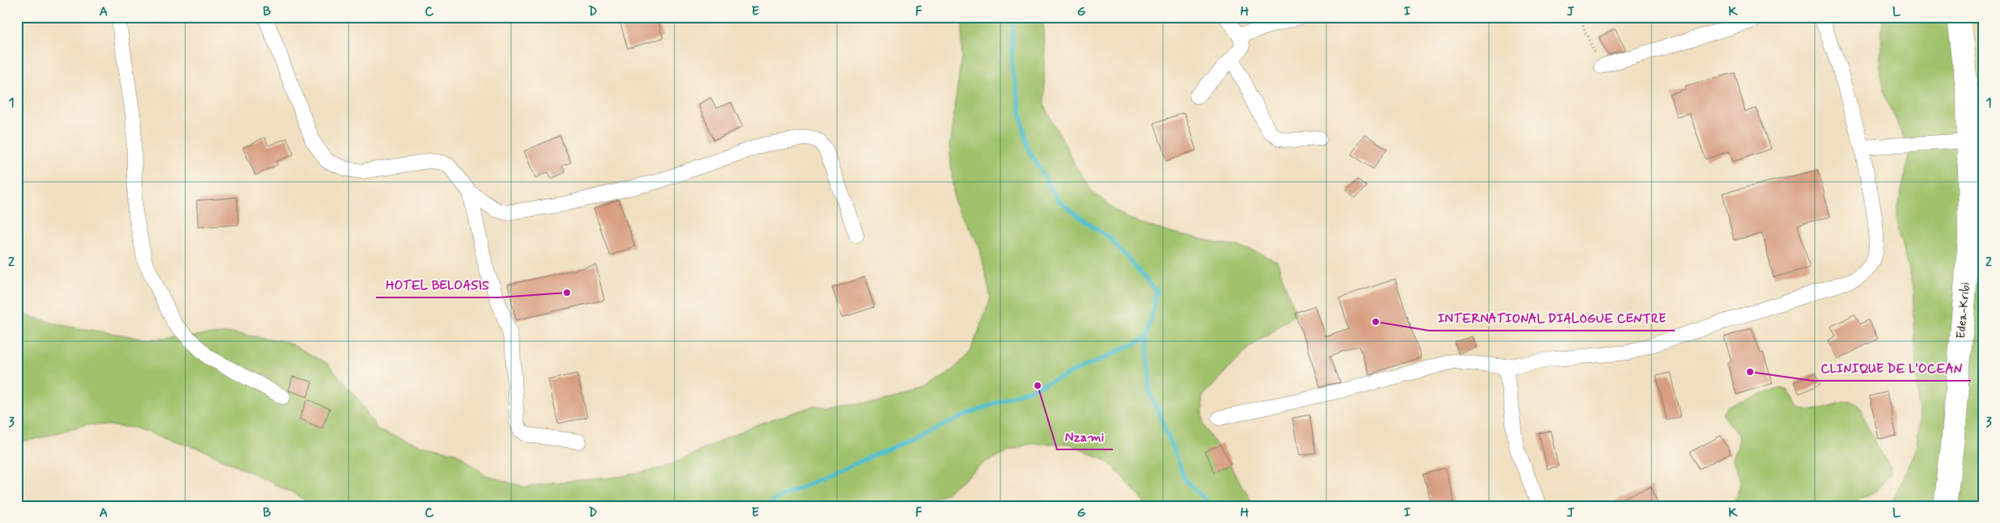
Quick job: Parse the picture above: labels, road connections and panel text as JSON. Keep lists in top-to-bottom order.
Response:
{
  "streets": {
    "highway": ["Edea-Kribi"]
  },
  "places": [
    "HOTEL BELOASIS",
    "INTERNATIONAL DIALOGUE CENTRE",
    "CLINIQUE DE L'OCEAN",
    "Nzami"
  ],
  "grid": {
    "columns": [
      "A",
      "B",
      "C",
      "D",
      "E",
      "F",
      "G",
      "H",
      "I",
      "J",
      "K",
      "L"
    ],
    "rows": ["1", "2", "3"]
  }
}
